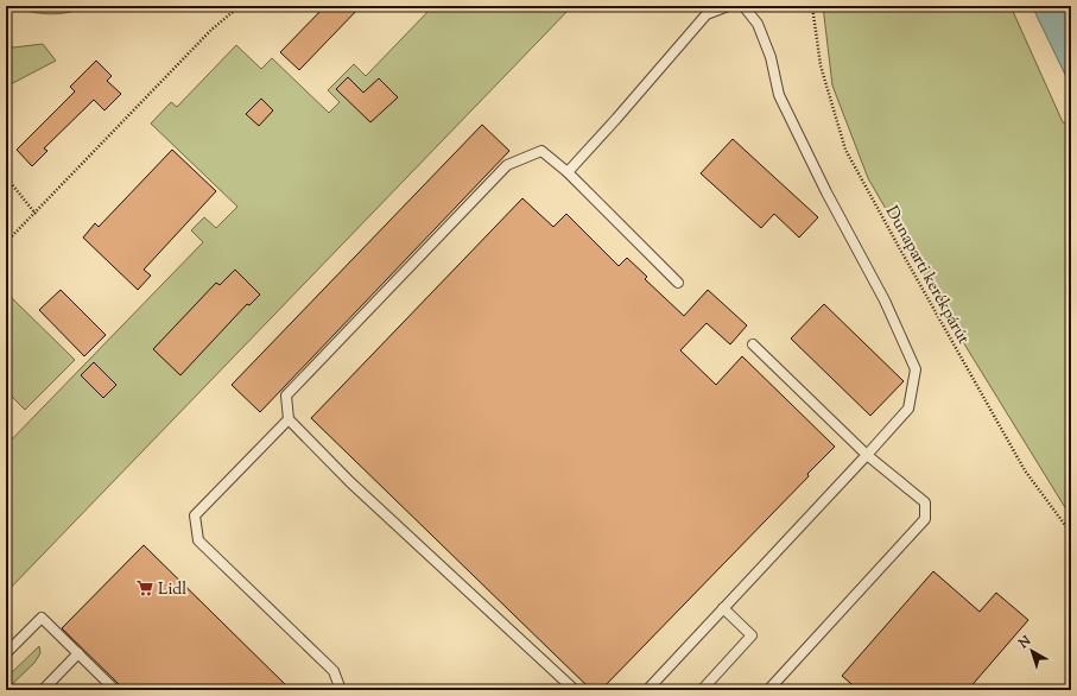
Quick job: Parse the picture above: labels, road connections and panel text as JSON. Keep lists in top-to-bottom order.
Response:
{
  "streets": {
    "path": ["Dunaparti kerékpárút"]
  },
  "places": {
    "supermarket": ["Lidl"]
  },
  "north": "top left"
}
